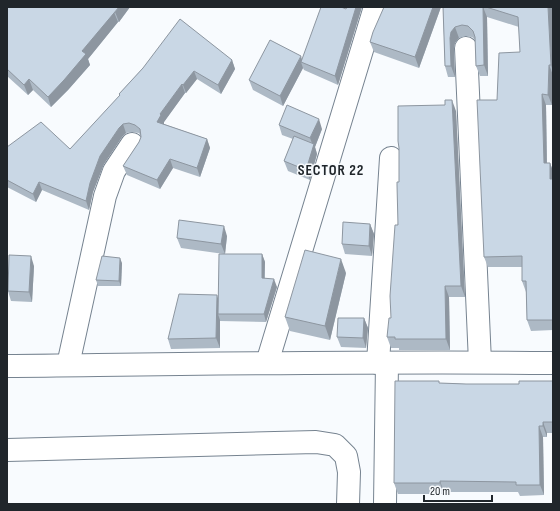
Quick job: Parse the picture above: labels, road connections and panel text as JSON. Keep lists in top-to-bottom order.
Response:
{
  "districts": ["SECTOR 22"],
  "scale_bar": "20 m"
}
